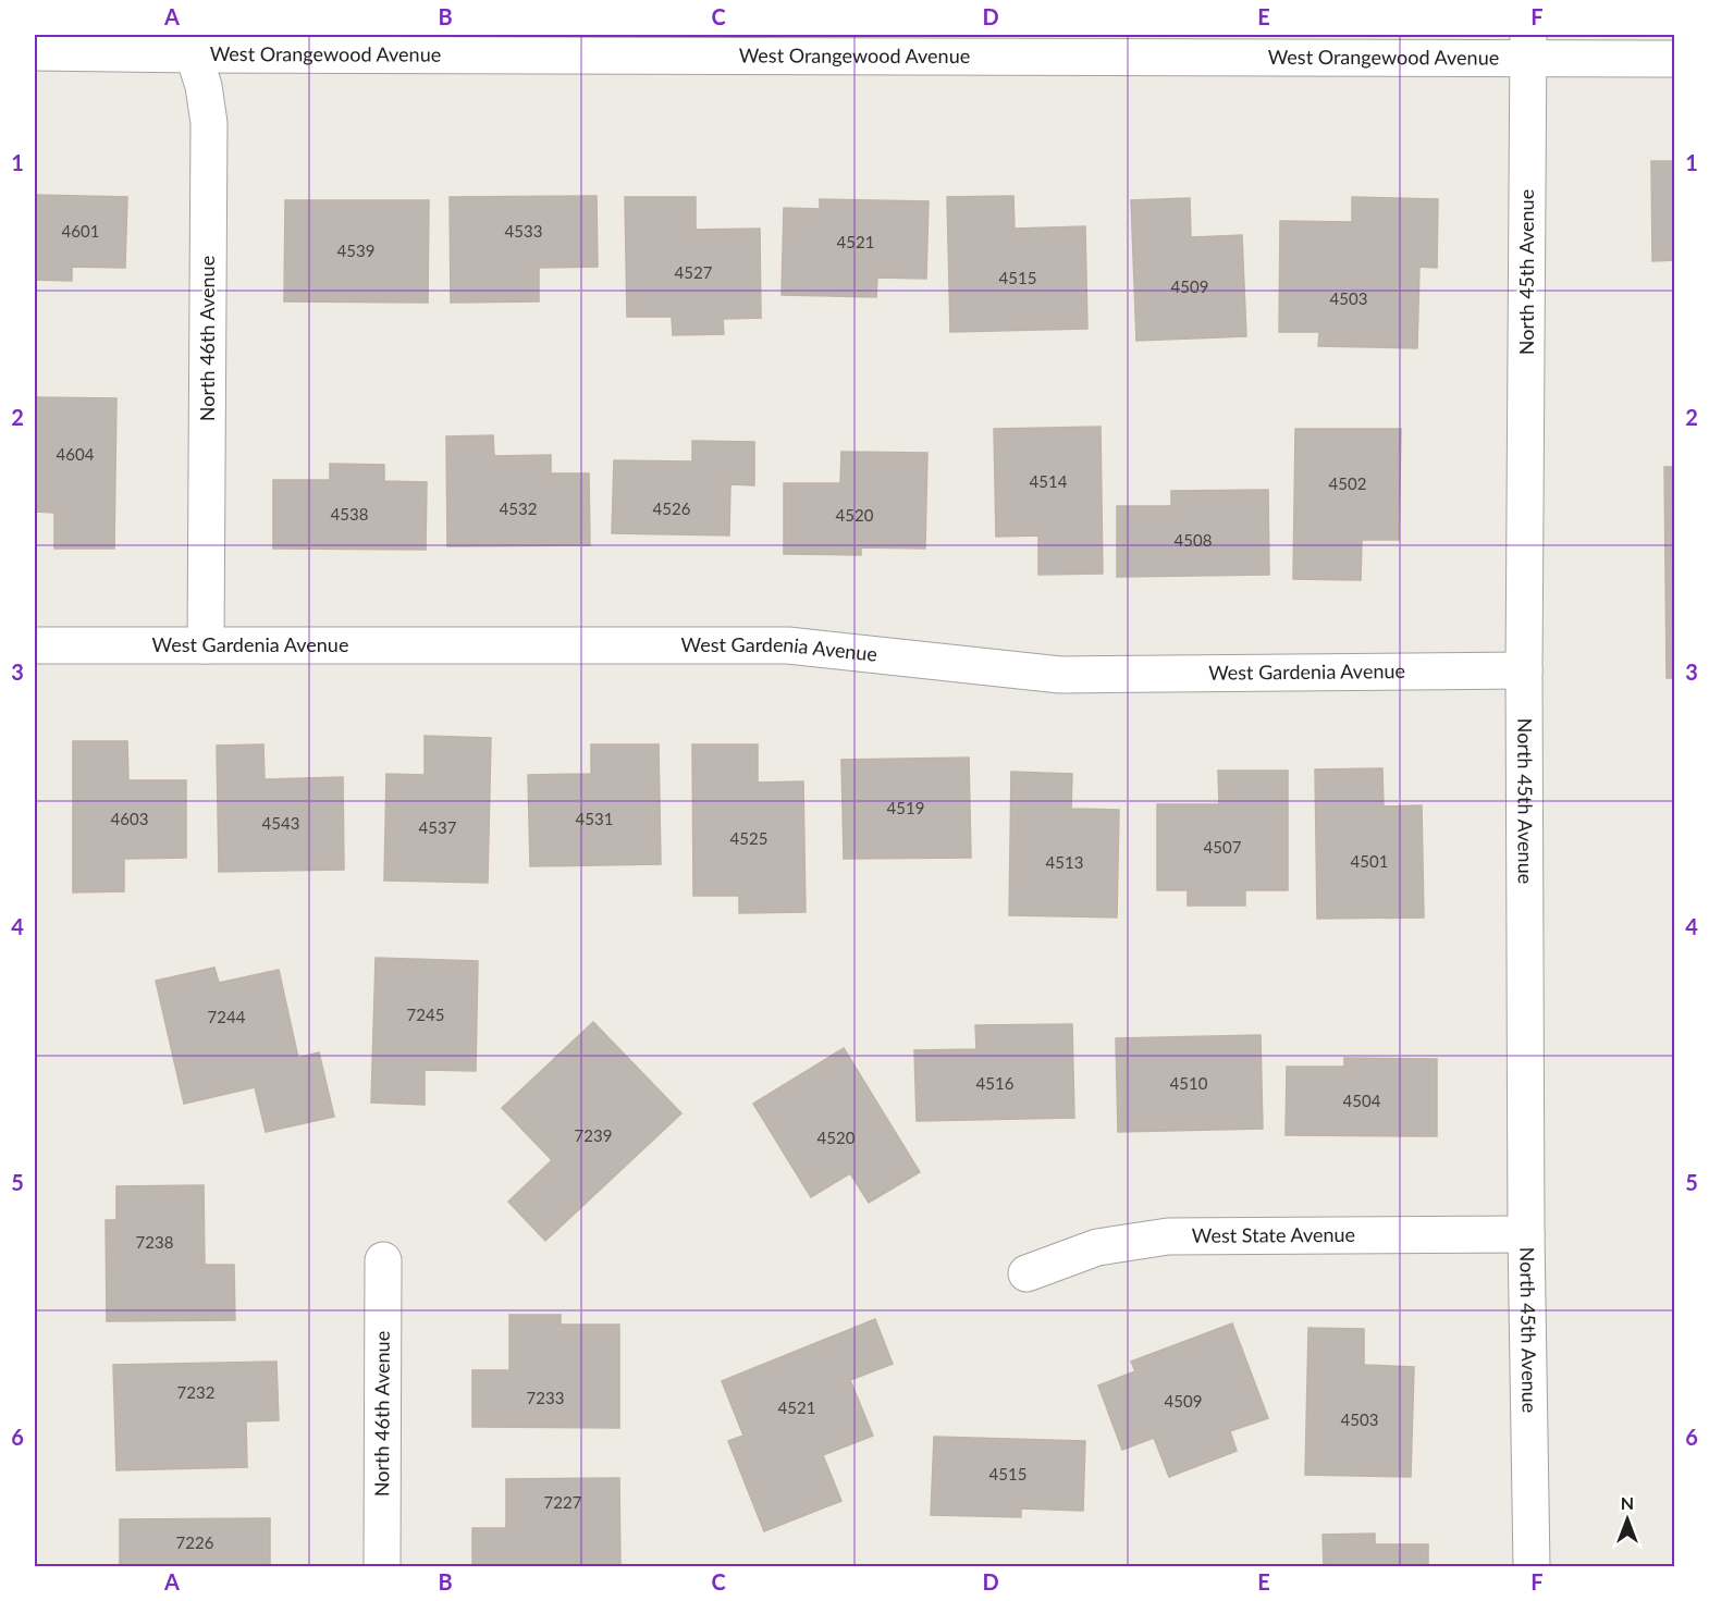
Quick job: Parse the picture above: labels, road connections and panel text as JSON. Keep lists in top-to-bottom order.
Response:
{
  "streets": {
    "street": [
      "West Orangewood Avenue",
      "North 45th Avenue",
      "North 46th Avenue",
      "West Gardenia Avenue",
      "West State Avenue"
    ]
  },
  "crossings": [
    ["West Orangewood Avenue", "North 45th Avenue"],
    ["West Orangewood Avenue", "North 46th Avenue"],
    ["North 45th Avenue", "West Gardenia Avenue"],
    ["North 45th Avenue", "West State Avenue"],
    ["North 46th Avenue", "West Gardenia Avenue"]
  ],
  "house_numbers": [
    "4601",
    "4533",
    "4521",
    "4539",
    "4527",
    "4515",
    "4509",
    "4503",
    "4604",
    "4514",
    "4502",
    "4532",
    "4526",
    "4538",
    "4520",
    "4508",
    "4519",
    "4603",
    "4531",
    "4543",
    "4537",
    "4525",
    "4507",
    "4501",
    "4513",
    "7245",
    "7244",
    "4516",
    "4510",
    "4504",
    "7239",
    "4520",
    "7238",
    "7232",
    "7233",
    "4509",
    "4521",
    "4503",
    "4515",
    "7227",
    "7226"
  ],
  "north": "top",
  "grid": {
    "columns": [
      "A",
      "B",
      "C",
      "D",
      "E",
      "F"
    ],
    "rows": [
      "1",
      "2",
      "3",
      "4",
      "5",
      "6"
    ]
  }
}
